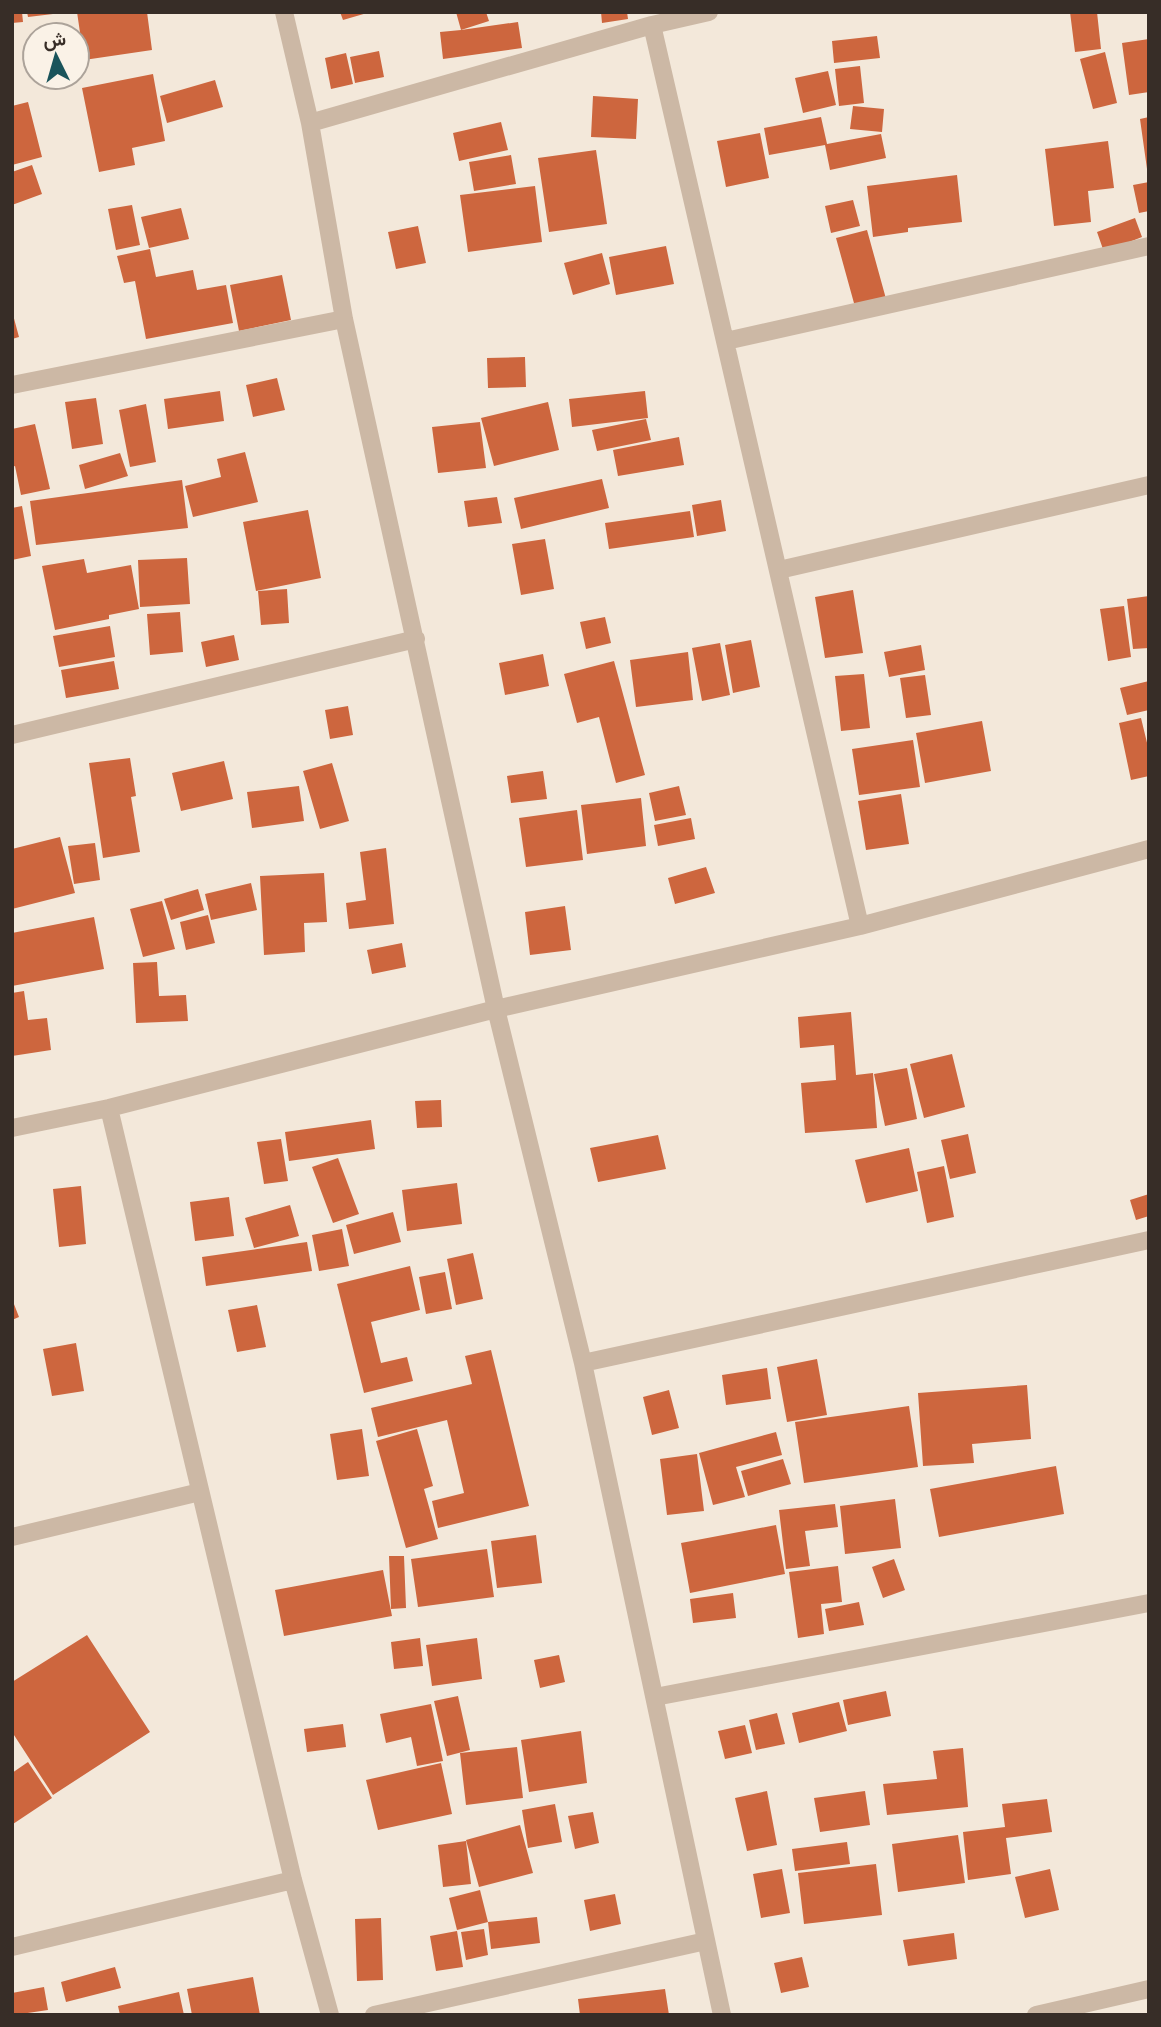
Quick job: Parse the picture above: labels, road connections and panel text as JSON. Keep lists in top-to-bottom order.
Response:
{
  "north": "top"
}
